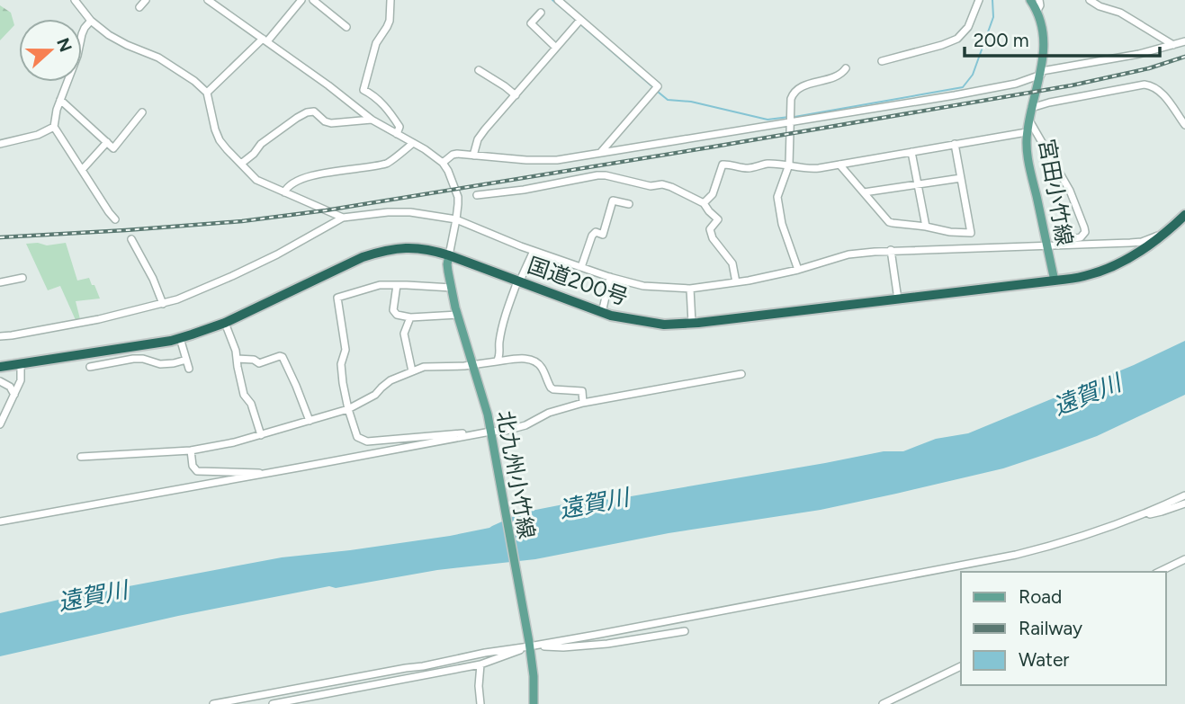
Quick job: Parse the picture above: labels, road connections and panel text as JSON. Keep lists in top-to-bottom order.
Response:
{
  "streets": {
    "highway": ["国道200号"],
    "main road": ["宮田小竹線", "北九州小竹線"]
  },
  "crossings": [
    ["宮田小竹線", "国道200号"],
    ["国道200号", "北九州小竹線"]
  ],
  "water": ["遠賀川"],
  "legend": ["Road", "Railway", "Water"],
  "scale_bar": "200 m",
  "north": "right"
}
